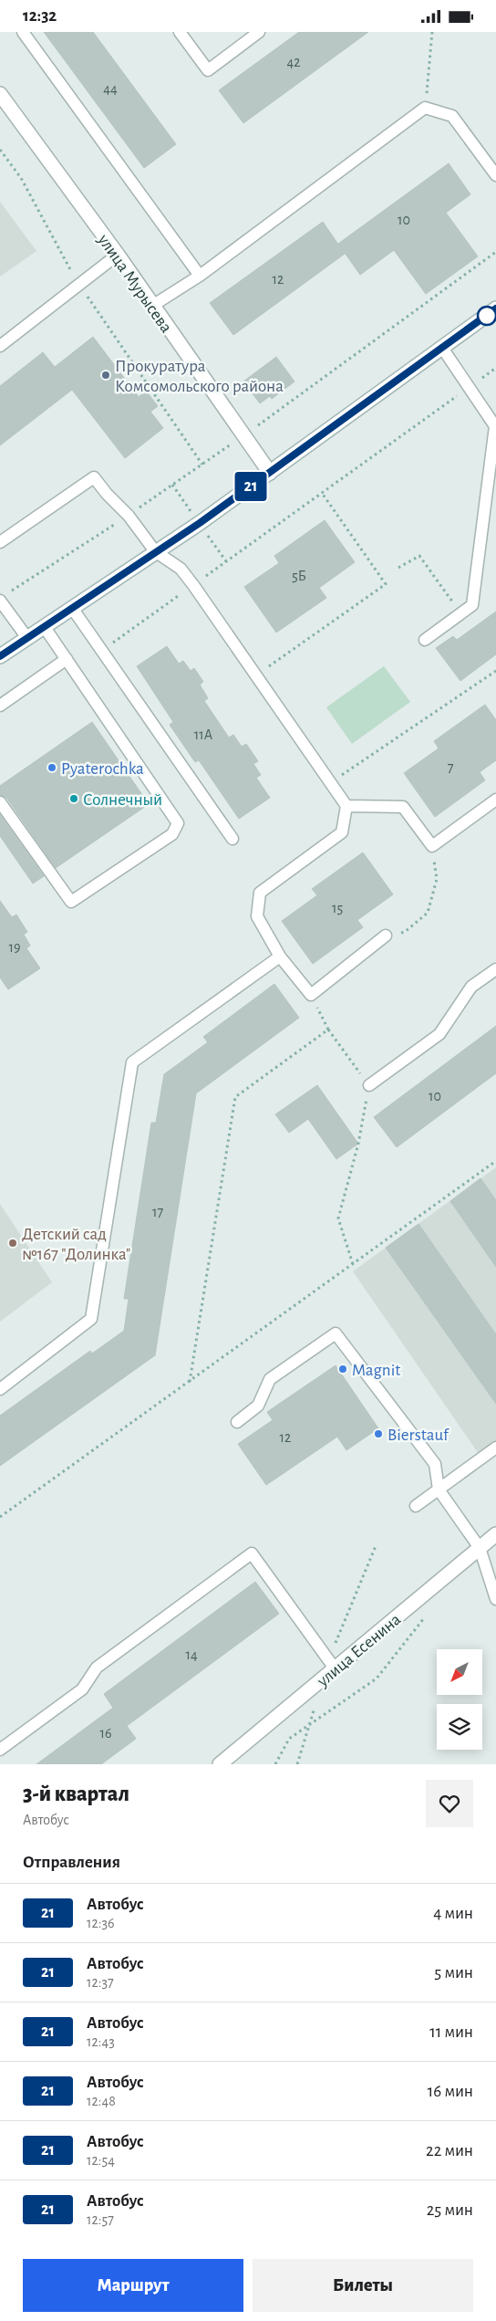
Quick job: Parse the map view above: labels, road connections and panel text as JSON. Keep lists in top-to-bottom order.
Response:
{
  "streets": {
    "street": ["улица Мурысева", "улица Есенина"]
  },
  "places": [
    "Прокуратура Комсомольского района",
    "Pyaterochka",
    "Солнечный",
    "Детский сад №167 \"Долинка\"",
    "Magnit",
    "Bierstauf"
  ],
  "lines": ["bus line 21"],
  "house_numbers": [
    "42",
    "44",
    "10",
    "12",
    "5Б",
    "11А",
    "7",
    "15",
    "19",
    "10",
    "17",
    "12",
    "14",
    "16"
  ],
  "north": "bottom left",
  "page": {
    "status": "12:32",
    "on_map": "21",
    "heading": [
      ["3-й квартал", "Автобус"],
      "Отправления"
    ],
    "list": [
      {
        "mark": "21",
        "name": "Автобус",
        "note": "12:36",
        "value": "4 мин"
      },
      {
        "mark": "21",
        "name": "Автобус",
        "note": "12:37",
        "value": "5 мин"
      },
      {
        "mark": "21",
        "name": "Автобус",
        "note": "12:43",
        "value": "11 мин"
      },
      {
        "mark": "21",
        "name": "Автобус",
        "note": "12:48",
        "value": "16 мин"
      },
      {
        "mark": "21",
        "name": "Автобус",
        "note": "12:54",
        "value": "22 мин"
      },
      {
        "mark": "21",
        "name": "Автобус",
        "note": "12:57",
        "value": "25 мин"
      }
    ],
    "buttons": ["Маршрут", "Билеты"]
  }
}
